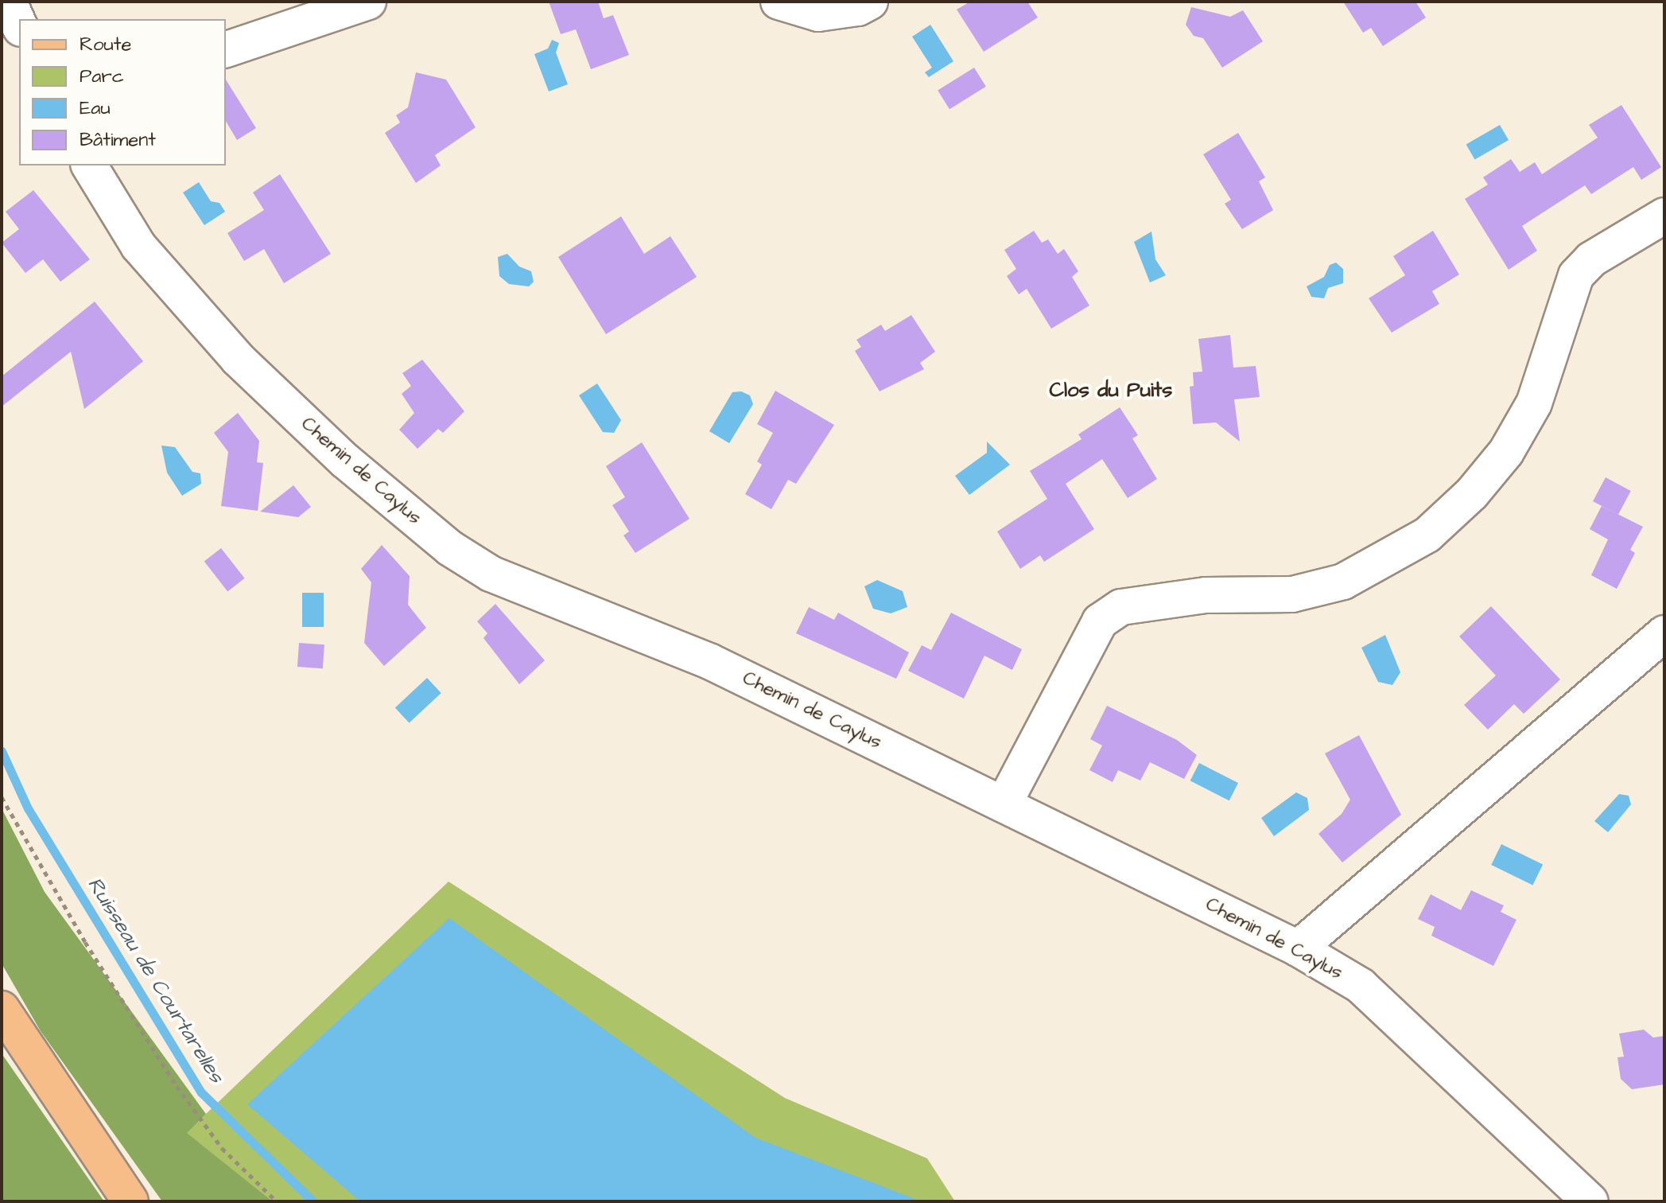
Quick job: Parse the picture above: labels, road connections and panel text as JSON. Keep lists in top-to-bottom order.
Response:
{
  "streets": {
    "street": ["Chemin de Caylus"]
  },
  "districts": ["Clos du Puits"],
  "water": ["Ruisseau de Courtarelles"],
  "legend": [
    "Route",
    "Parc",
    "Eau",
    "Bâtiment"
  ]
}
